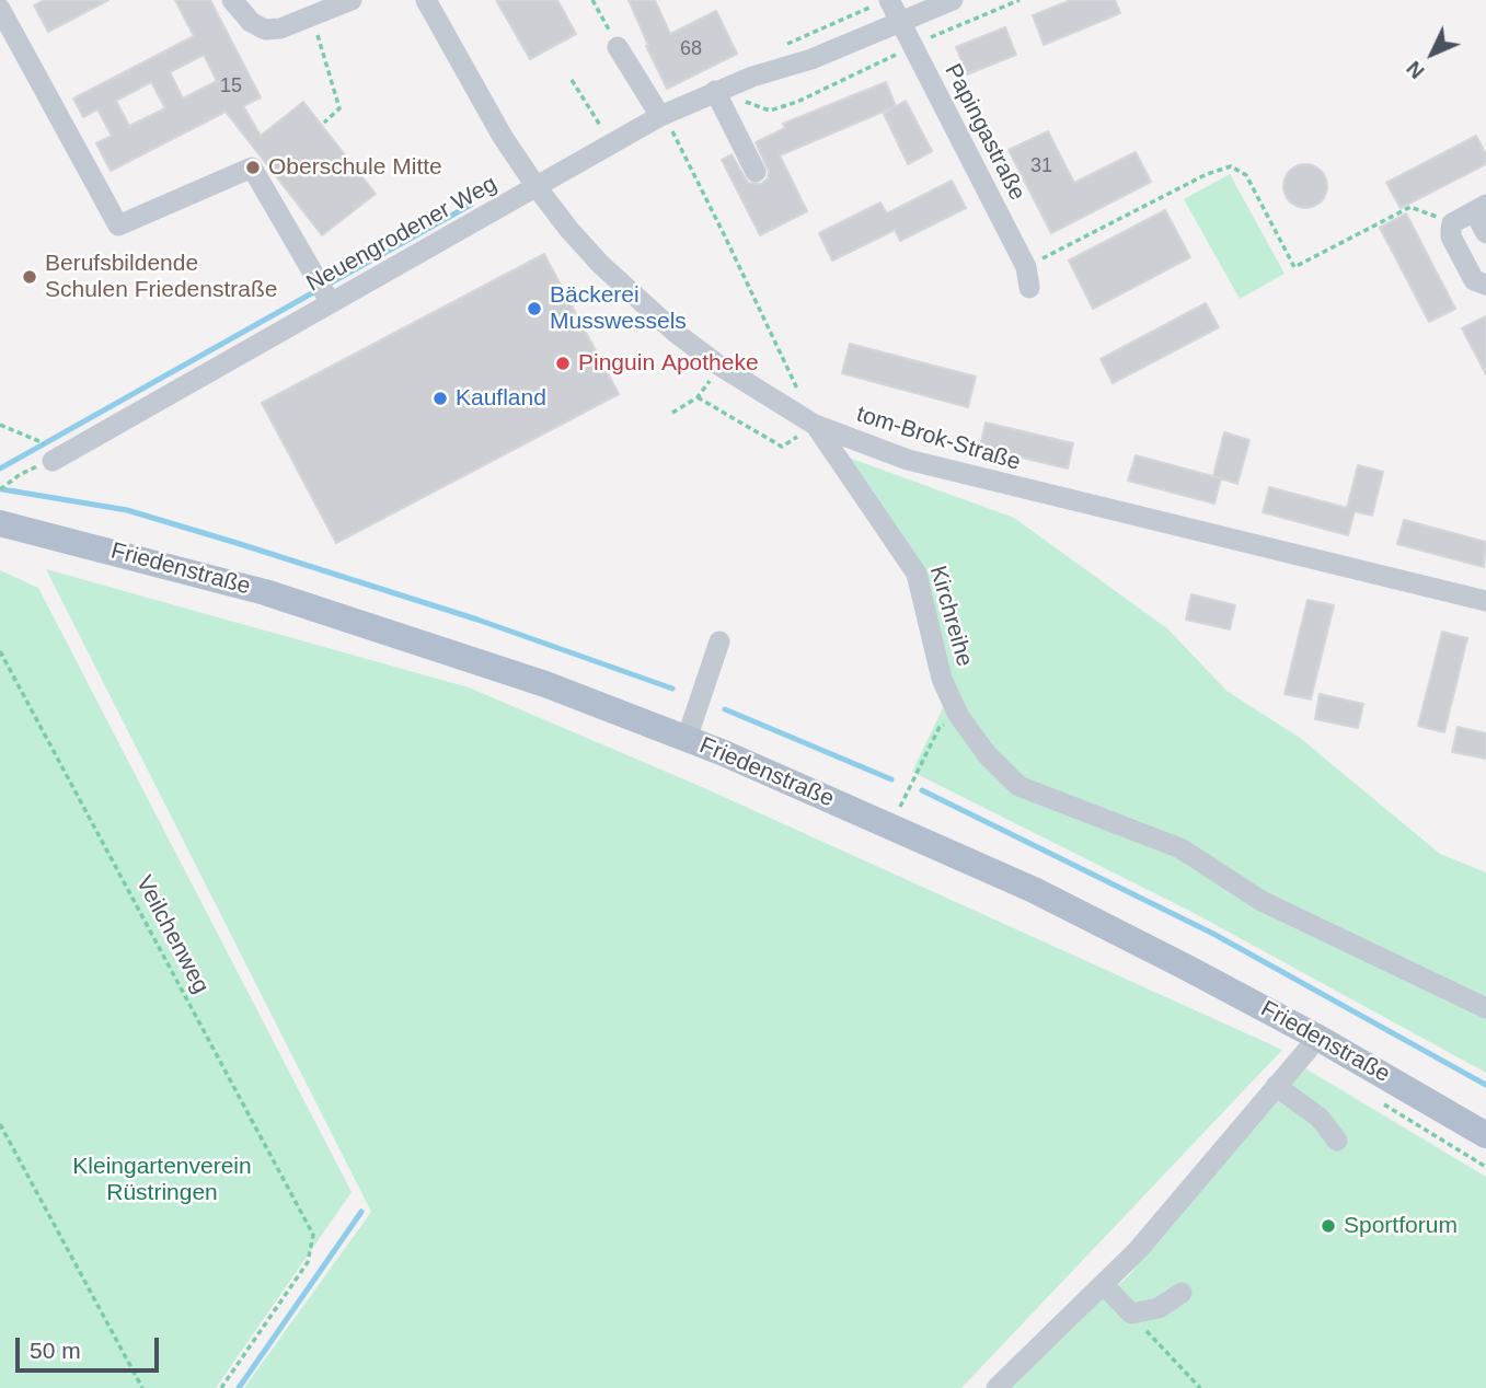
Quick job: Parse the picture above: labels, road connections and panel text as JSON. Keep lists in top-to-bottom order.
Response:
{
  "streets": {
    "main road": ["Friedenstraße"],
    "street": [
      "Papingastraße",
      "Neuengrodener Weg",
      "tom-Brok-Straße",
      "Kirchreihe"
    ],
    "path": ["Veilchenweg"]
  },
  "crossings": [
    ["Papingastraße", "Neuengrodener Weg"],
    ["Neuengrodener Weg", "tom-Brok-Straße"],
    ["tom-Brok-Straße", "Kirchreihe"]
  ],
  "parks": ["Kleingartenverein Rüstringen"],
  "places": [
    "Oberschule Mitte",
    "Berufsbildende Schulen Friedenstraße",
    "Bäckerei Musswessels",
    "Pinguin Apotheke",
    "Kaufland",
    "Sportforum"
  ],
  "house_numbers": ["68", "15", "31"],
  "scale_bar": "50 m",
  "north": "bottom left"
}
